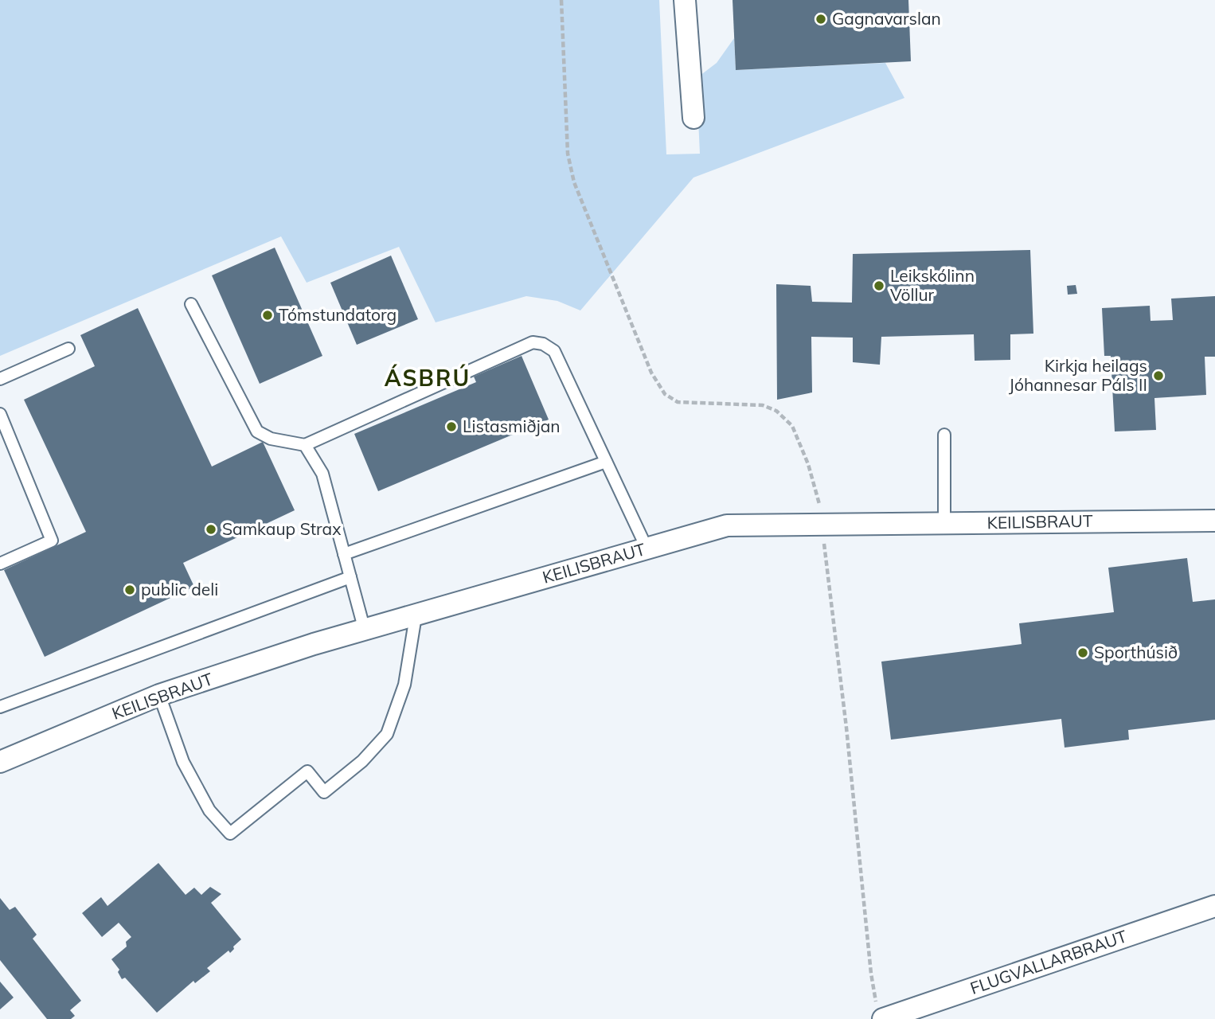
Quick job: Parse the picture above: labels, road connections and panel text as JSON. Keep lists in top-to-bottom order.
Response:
{
  "streets": {
    "street": ["KEILISBRAUT", "FLUGVALLARBRAUT"]
  },
  "districts": ["ÁSBRÚ"],
  "places": [
    "Gagnavarslan",
    "Leikskólinn Völlur",
    "Tómstundatorg",
    "Kirkja heilags Jóhannesar Páls II",
    "Listasmiðjan",
    "Samkaup Strax",
    "public deli",
    "Sporthúsið"
  ]
}
